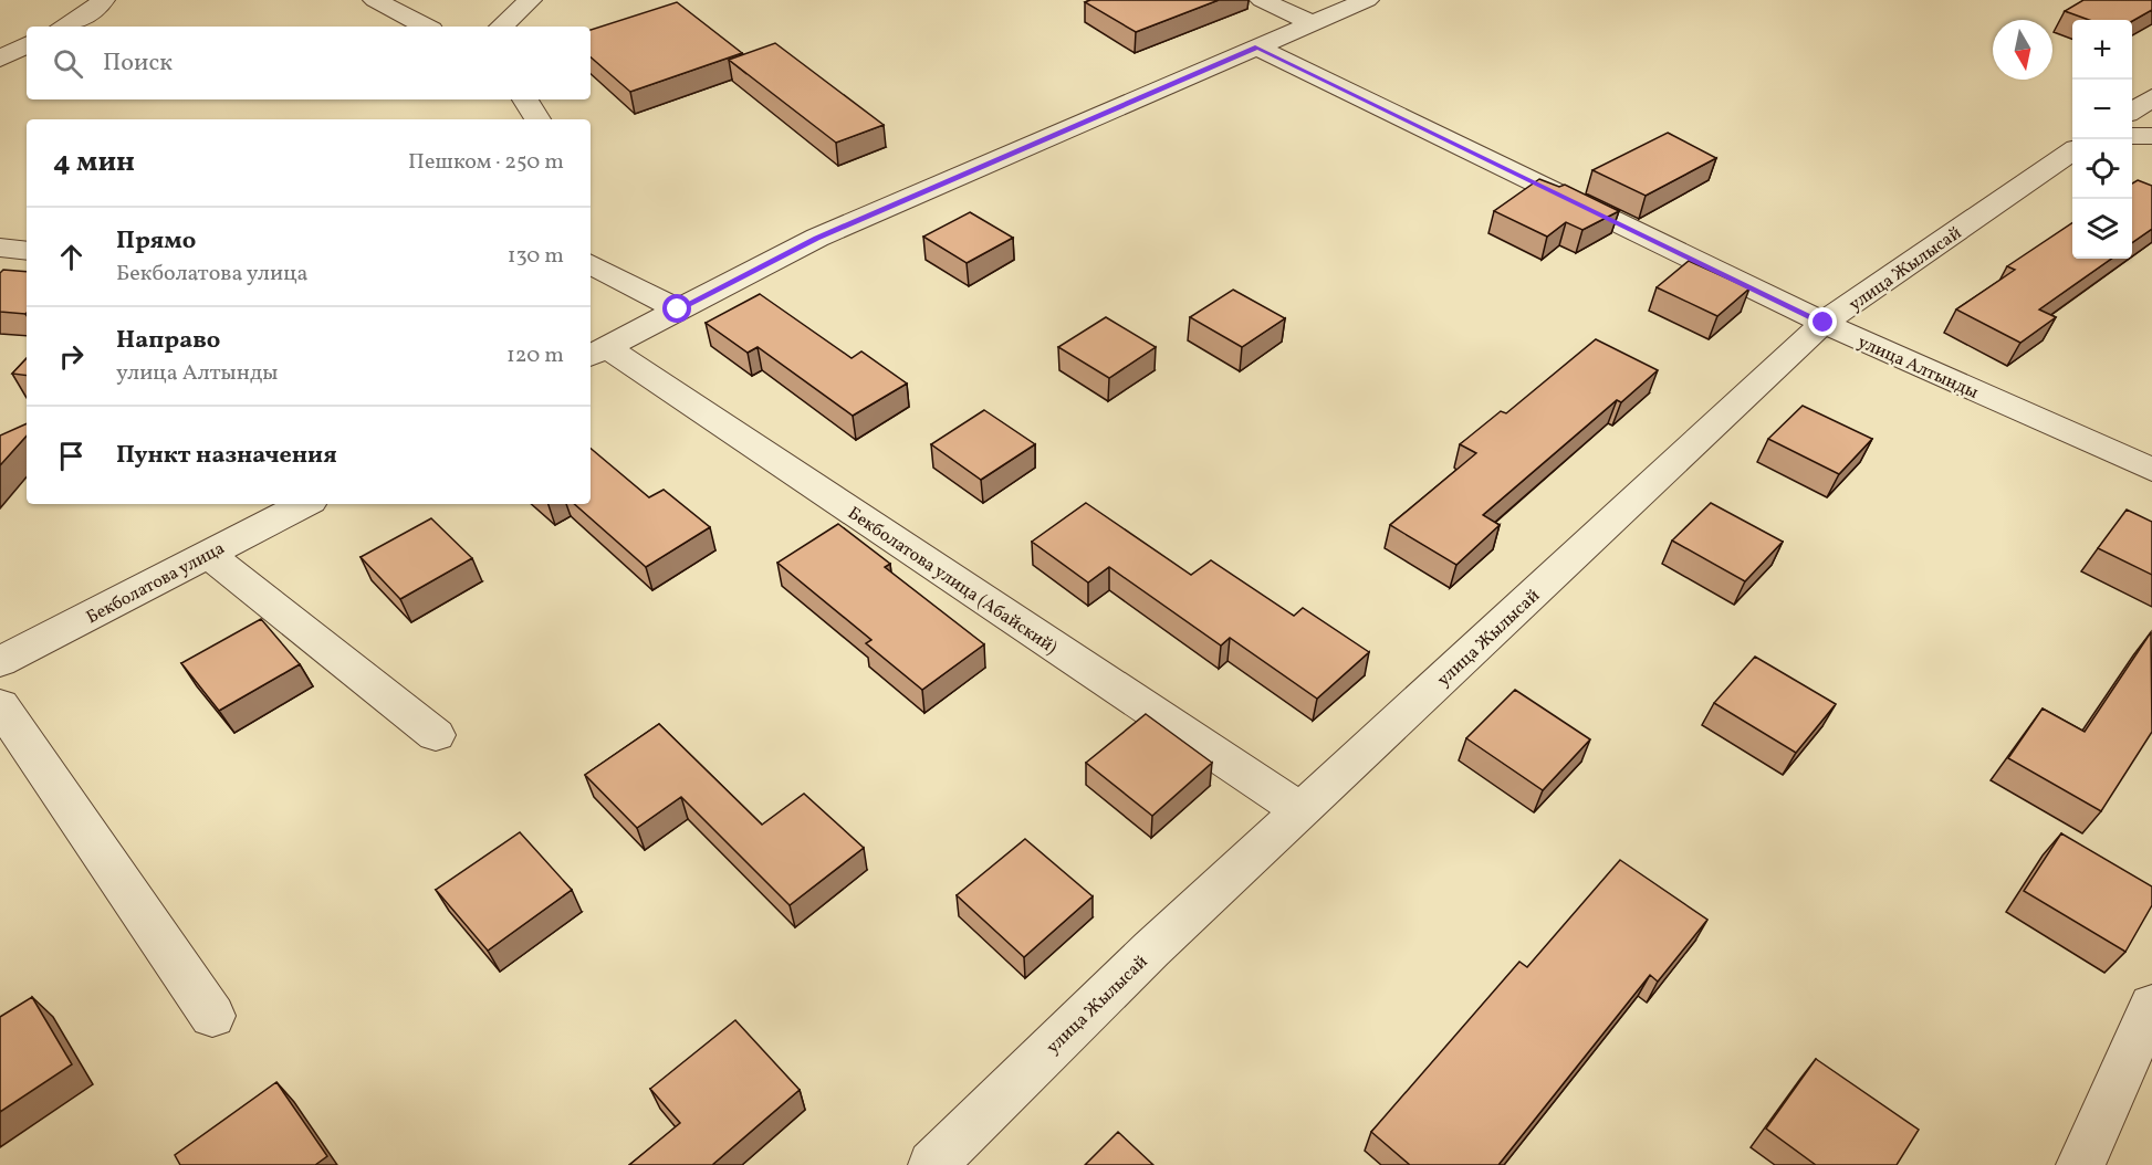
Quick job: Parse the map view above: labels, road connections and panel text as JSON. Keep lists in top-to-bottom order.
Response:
{
  "streets": {
    "street": [
      "улица Жылысай",
      "улица Алтынды",
      "Бекболатова улица (Абайский)",
      "Бекболатова улица"
    ]
  },
  "crossings": [
    ["улица Жылысай", "улица Алтынды"],
    ["улица Жылысай", "Бекболатова улица (Абайский)"]
  ],
  "north": "bottom",
  "page": {
    "map_buttons": ["+", "−"],
    "search": "Поиск",
    "heading": ["4 мин", "Пешком · 250 m"],
    "list": [
      ["Прямо", "Бекболатова улица", "130 m"],
      ["Направо", "улица Алтынды", "120 m"],
      "Пункт назначения"
    ]
  }
}
